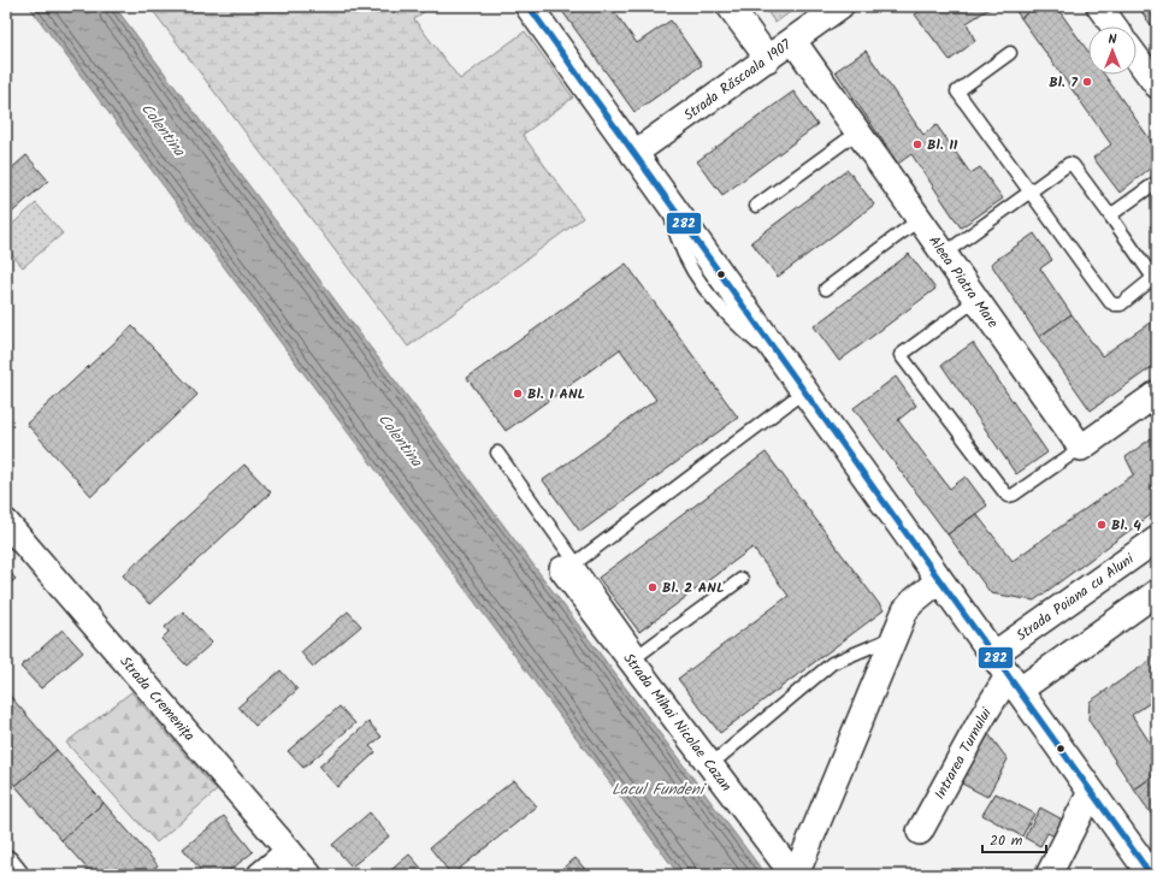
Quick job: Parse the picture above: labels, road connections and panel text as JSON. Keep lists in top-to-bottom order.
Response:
{
  "streets": {
    "street": [
      "Strada Răscoala 1907",
      "Aleea Piatra Mare",
      "Strada Poiana cu Aluni",
      "Strada Cremenița",
      "Strada Mihai Nicolae Cazan",
      "Intrarea Turnului"
    ]
  },
  "crossings": [
    ["Strada Răscoala 1907", "Aleea Piatra Mare"]
  ],
  "water": ["Colentina", "Lacul Fundeni"],
  "places": [
    "Bl. 7",
    "Bl. 11",
    "Bl. 1 ANL",
    "Bl. 4",
    "Bl. 2 ANL"
  ],
  "lines": ["transit line 282"],
  "scale_bar": "20 m",
  "north": "top"
}
